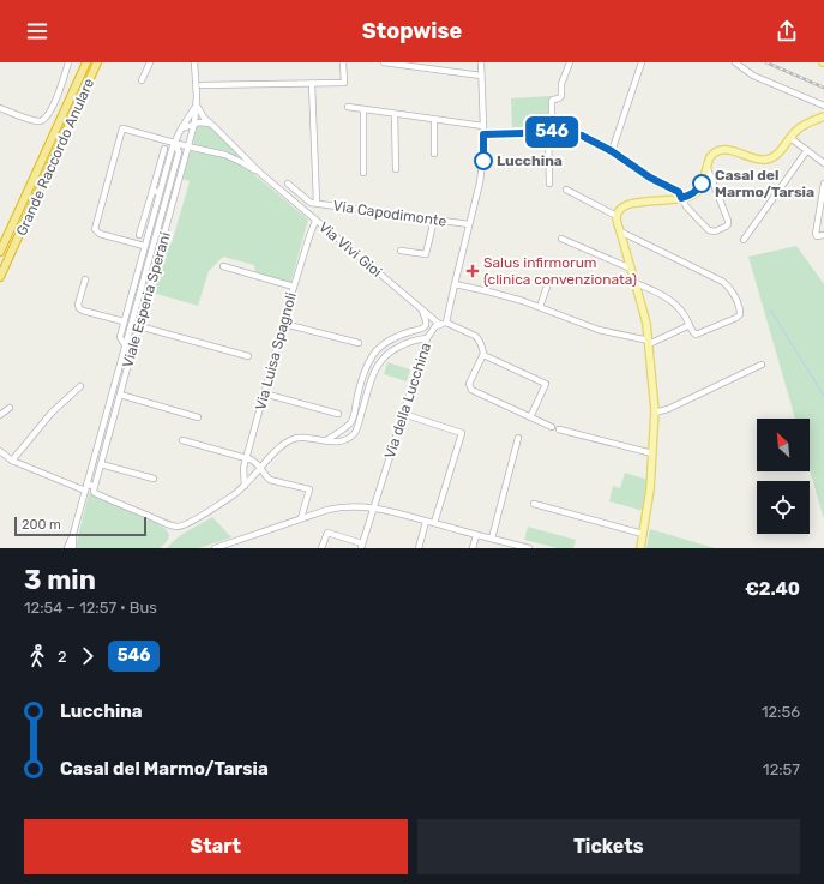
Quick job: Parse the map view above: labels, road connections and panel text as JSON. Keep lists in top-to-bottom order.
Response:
{
  "streets": {
    "highway": ["Grande Raccordo Anulare"],
    "street": [
      "Via Capodimonte",
      "Via Vivi Gioi",
      "Viale Esperia Sperani",
      "Via Luisa Spagnoli",
      "Via della Lucchina"
    ]
  },
  "crossings": [
    ["Via Vivi Gioi", "Viale Esperia Sperani"],
    ["Via Vivi Gioi", "Via Luisa Spagnoli"],
    ["Via Vivi Gioi", "Via della Lucchina"]
  ],
  "places": {
    "other": ["Lucchina", "Casal del Marmo/Tarsia"],
    "health": ["Salus infirmorum (clinica convenzionata)"]
  },
  "lines": ["bus line 546"],
  "scale_bar": "200 m",
  "north": "top left",
  "page": {
    "header": "Stopwise",
    "on_map": "546",
    "scale": "200 m",
    "heading": ["3 min", "12:54 – 12:57 · Bus", "€2.40"],
    "legs": ["2", "546"],
    "list": [
      {
        "name": "Lucchina",
        "value": "12:56"
      },
      {
        "name": "Casal del Marmo/Tarsia",
        "value": "12:57"
      }
    ],
    "buttons": ["Start", "Tickets"]
  }
}
